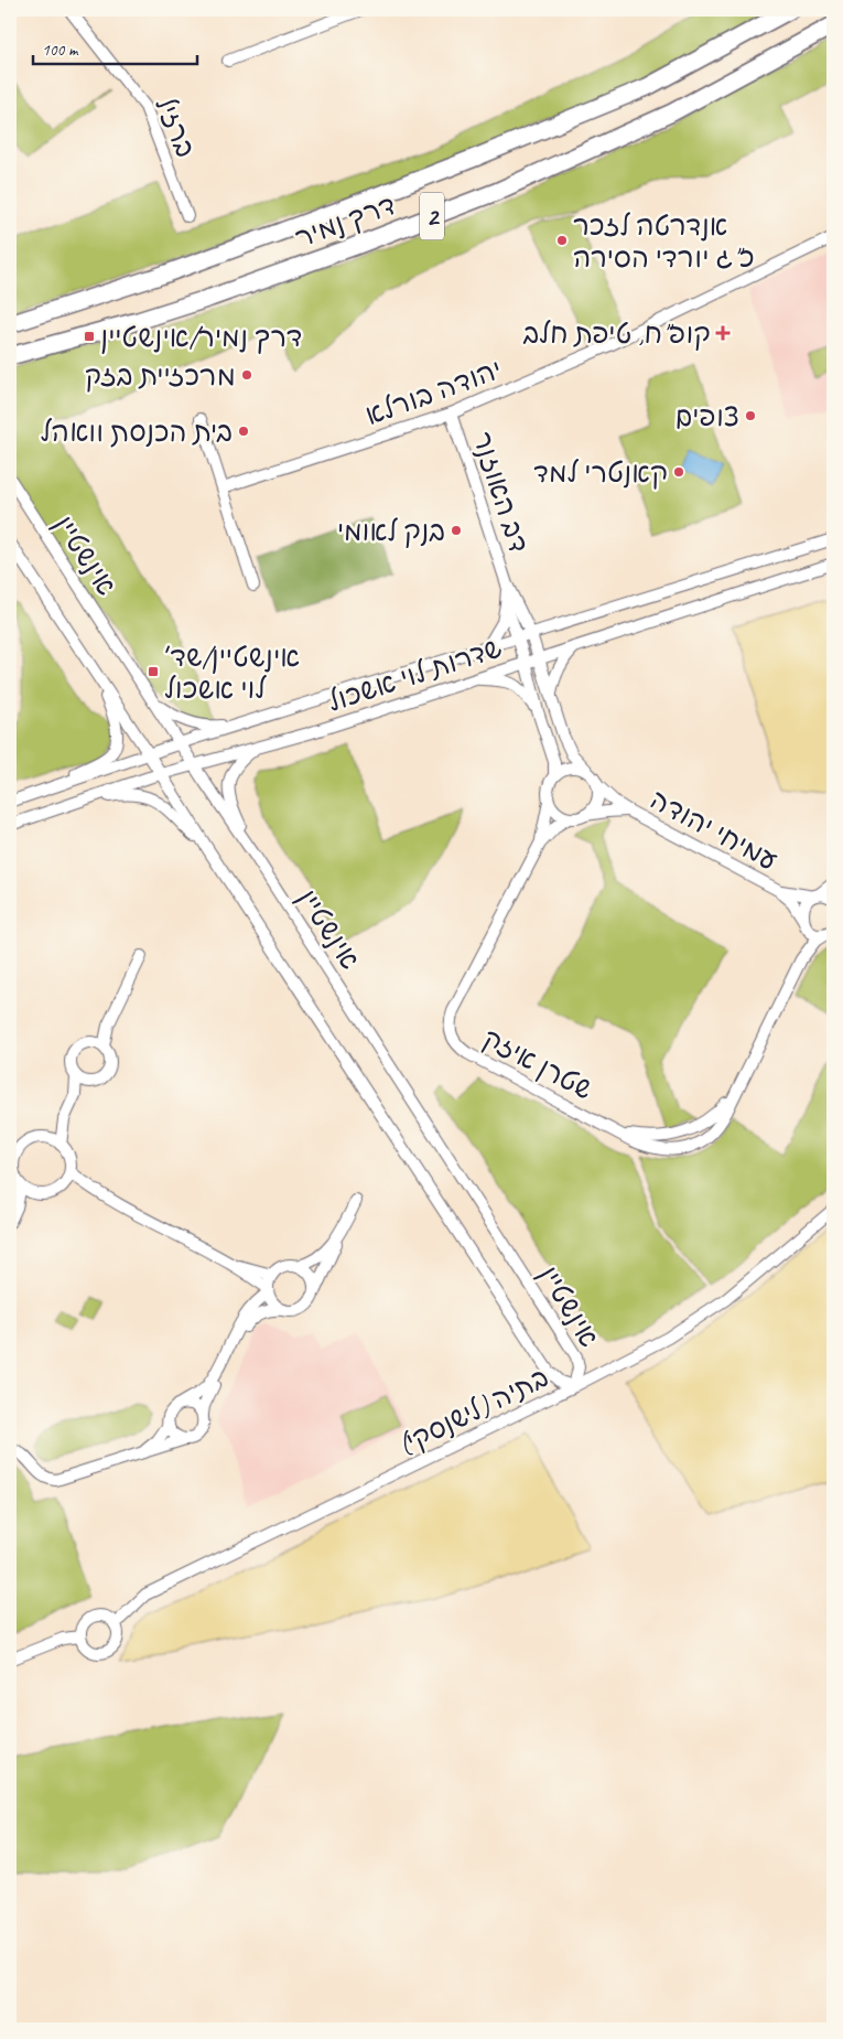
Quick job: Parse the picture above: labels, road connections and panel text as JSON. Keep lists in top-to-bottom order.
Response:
{
  "streets": {
    "highway": ["2", "דרך נמיר"],
    "street": [
      "ברזיל",
      "יהודה בורלא",
      "דב האוזנר",
      "אינשטיין",
      "שדרות לוי אשכול",
      "עמיחי יהודה",
      "שטרן איזק",
      "בתיה (לישנסקי)"
    ]
  },
  "crossings": [
    ["יהודה בורלא", "דב האוזנר"],
    ["דב האוזנר", "שדרות לוי אשכול"],
    ["דב האוזנר", "עמיחי יהודה"],
    ["אינשטיין", "שדרות לוי אשכול"],
    ["אינשטיין", "בתיה (לישנסקי)"],
    ["עמיחי יהודה", "שטרן איזק"]
  ],
  "places": {
    "other": [
      "אנדרטה לזכר כ\"ג יורדי הסירה",
      "מרכזיית בזק",
      "צופים",
      "בית הכנסת וואהל",
      "קאנטרי למד",
      "בנק לאומי"
    ],
    "health": ["קופ\"ח, טיפת חלב"],
    "transit": ["דרך נמיר/אינשטיין", "אינשטיין/שד׳ לוי אשכול"]
  },
  "scale_bar": "100 m"
}
